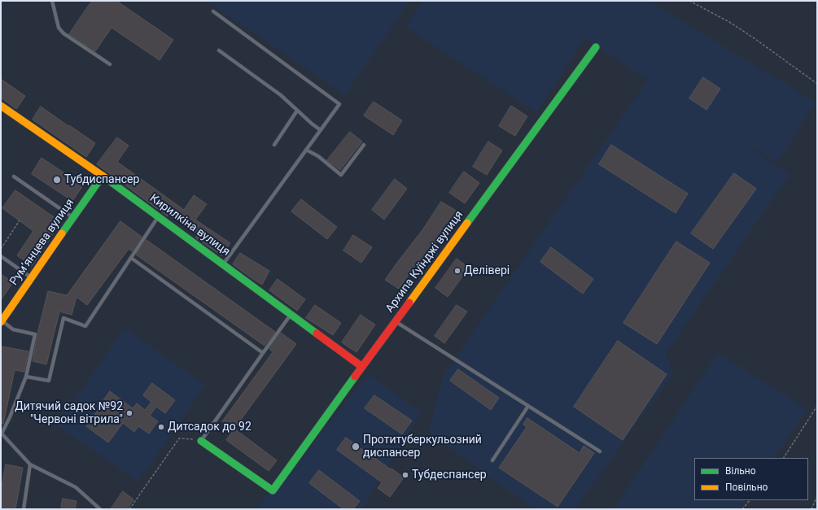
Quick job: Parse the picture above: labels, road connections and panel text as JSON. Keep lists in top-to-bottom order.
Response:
{
  "streets": {
    "street": ["Кирилкіна вулиця", "Рум’янцева вулиця", "Архипа Куїнджі вулиця"]
  },
  "crossings": [
    ["Кирилкіна вулиця", "Рум’янцева вулиця"],
    ["Кирилкіна вулиця", "Архипа Куїнджі вулиця"]
  ],
  "places": [
    "Тубдиспансер",
    "Делівері",
    "Дитячий садок №92 \"Червонi вiтрила\"",
    "Дитсадок до 92",
    "Протитуберкульозний диспансер",
    "Тубдеспансер"
  ],
  "legend": ["Вільно", "Повільно"]
}
